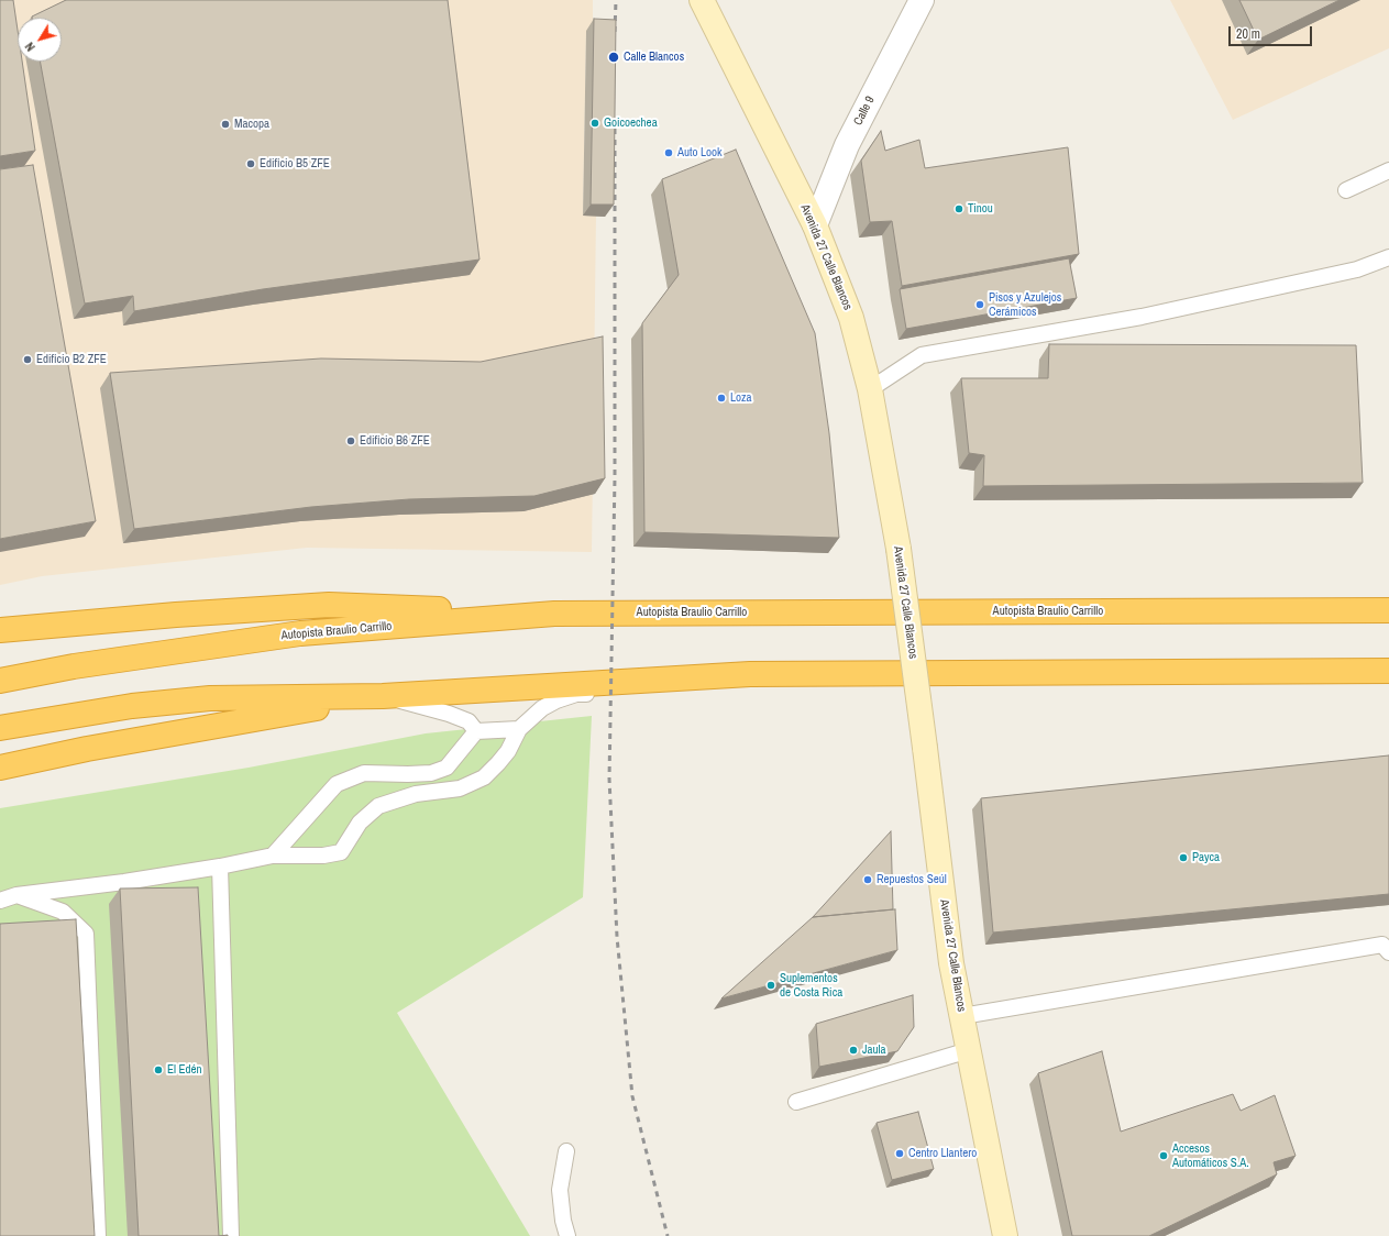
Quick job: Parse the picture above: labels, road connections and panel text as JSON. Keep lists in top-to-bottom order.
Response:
{
  "streets": {
    "highway": ["Autopista Braulio Carrillo"],
    "main road": ["Avenida 27 Calle Blancos"],
    "street": ["Calle 9"]
  },
  "crossings": [
    ["Calle 9", "Avenida 27 Calle Blancos"]
  ],
  "places": [
    "Calle Blancos",
    "Goicoechea",
    "Macopa",
    "Auto Look",
    "Edificio B5 ZFE",
    "Tinou",
    "Pisos y Azulejos Cerámicos",
    "Edificio B2 ZFE",
    "Loza",
    "Edificio B6 ZFE",
    "Payca",
    "Repuestos Seúl",
    "Suplementos de Costa Rica",
    "Jaula",
    "El Edén",
    "Centro Llantero",
    "Accesos Automáticos S.A."
  ],
  "scale_bar": "20 m",
  "north": "bottom left"
}
